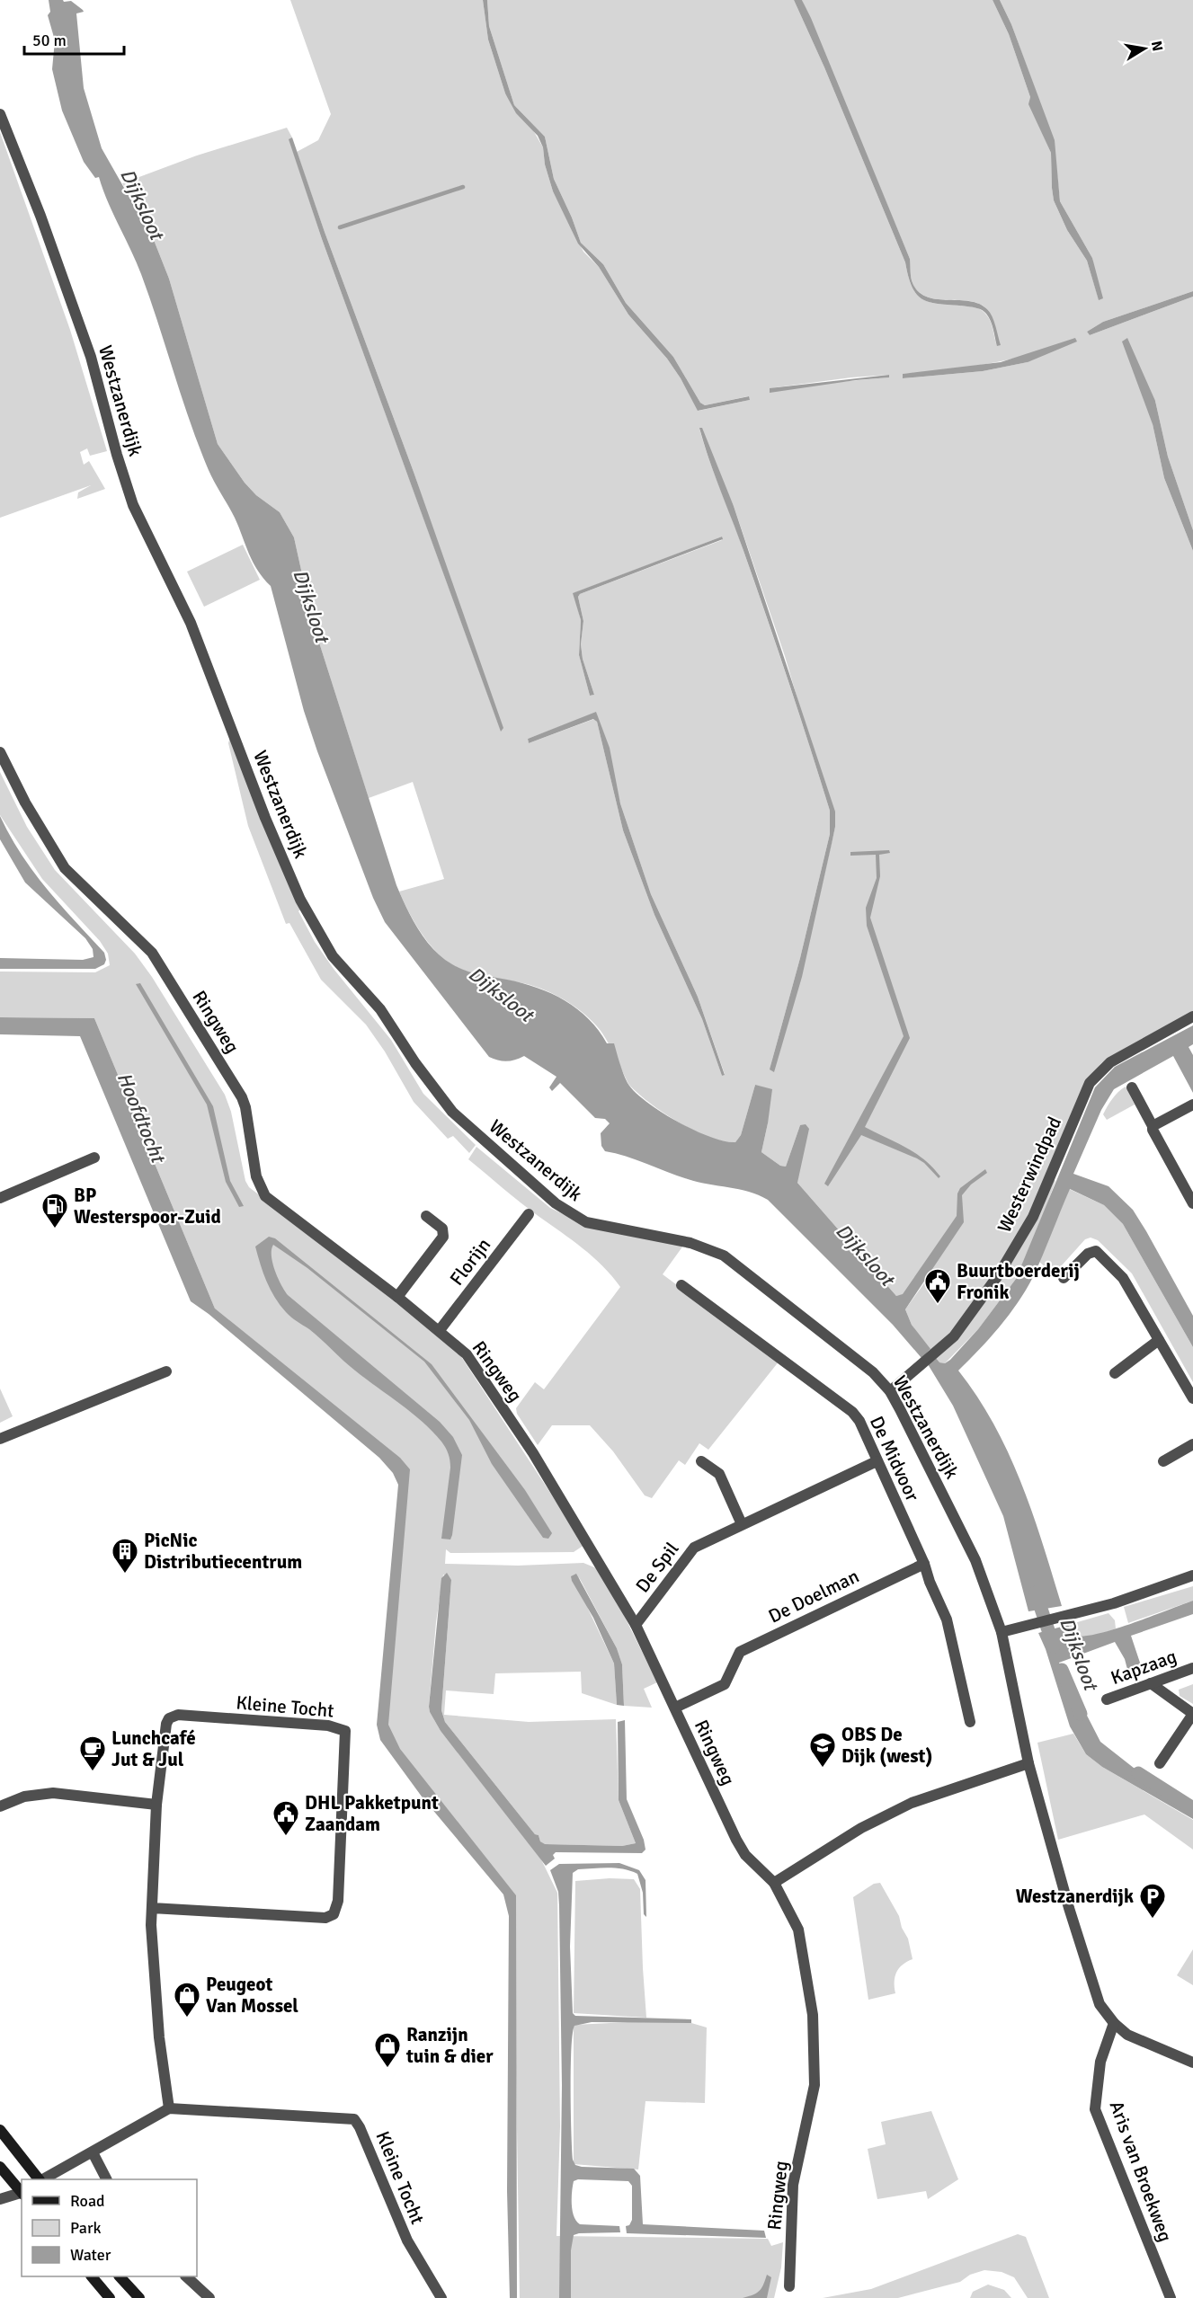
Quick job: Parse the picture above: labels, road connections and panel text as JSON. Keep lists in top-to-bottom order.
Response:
{
  "streets": {
    "street": [
      "Westzanerdijk",
      "Ringweg",
      "Westerwindpad",
      "Florijn",
      "De Midvoor",
      "De Spil",
      "De Doelman",
      "Kapzaag",
      "Kleine Tocht",
      "Aris van Broekweg"
    ]
  },
  "crossings": [
    ["Westzanerdijk", "Westerwindpad"],
    ["Westzanerdijk", "Aris van Broekweg"],
    ["Ringweg", "Florijn"],
    ["Ringweg", "De Spil"],
    ["Ringweg", "De Doelman"],
    ["De Midvoor", "De Spil"],
    ["De Midvoor", "De Doelman"]
  ],
  "water": ["Dijksloot", "Hoofdtocht"],
  "places": {
    "fuel station": ["BP Westerspoor-Zuid"],
    "public building": ["Buurtboerderij Fronik", "DHL Pakketpunt Zaandam"],
    "building": ["PicNic Distributiecentrum"],
    "school or university": ["OBS De Dijk (west)"],
    "cafe": ["Lunchcafé Jut & Jul"],
    "parking": ["Westzanerdijk"],
    "shop": ["Peugeot Van Mossel", "Ranzijn tuin & dier"]
  },
  "legend": ["Road", "Park", "Water"],
  "scale_bar": "50 m",
  "north": "right"
}
